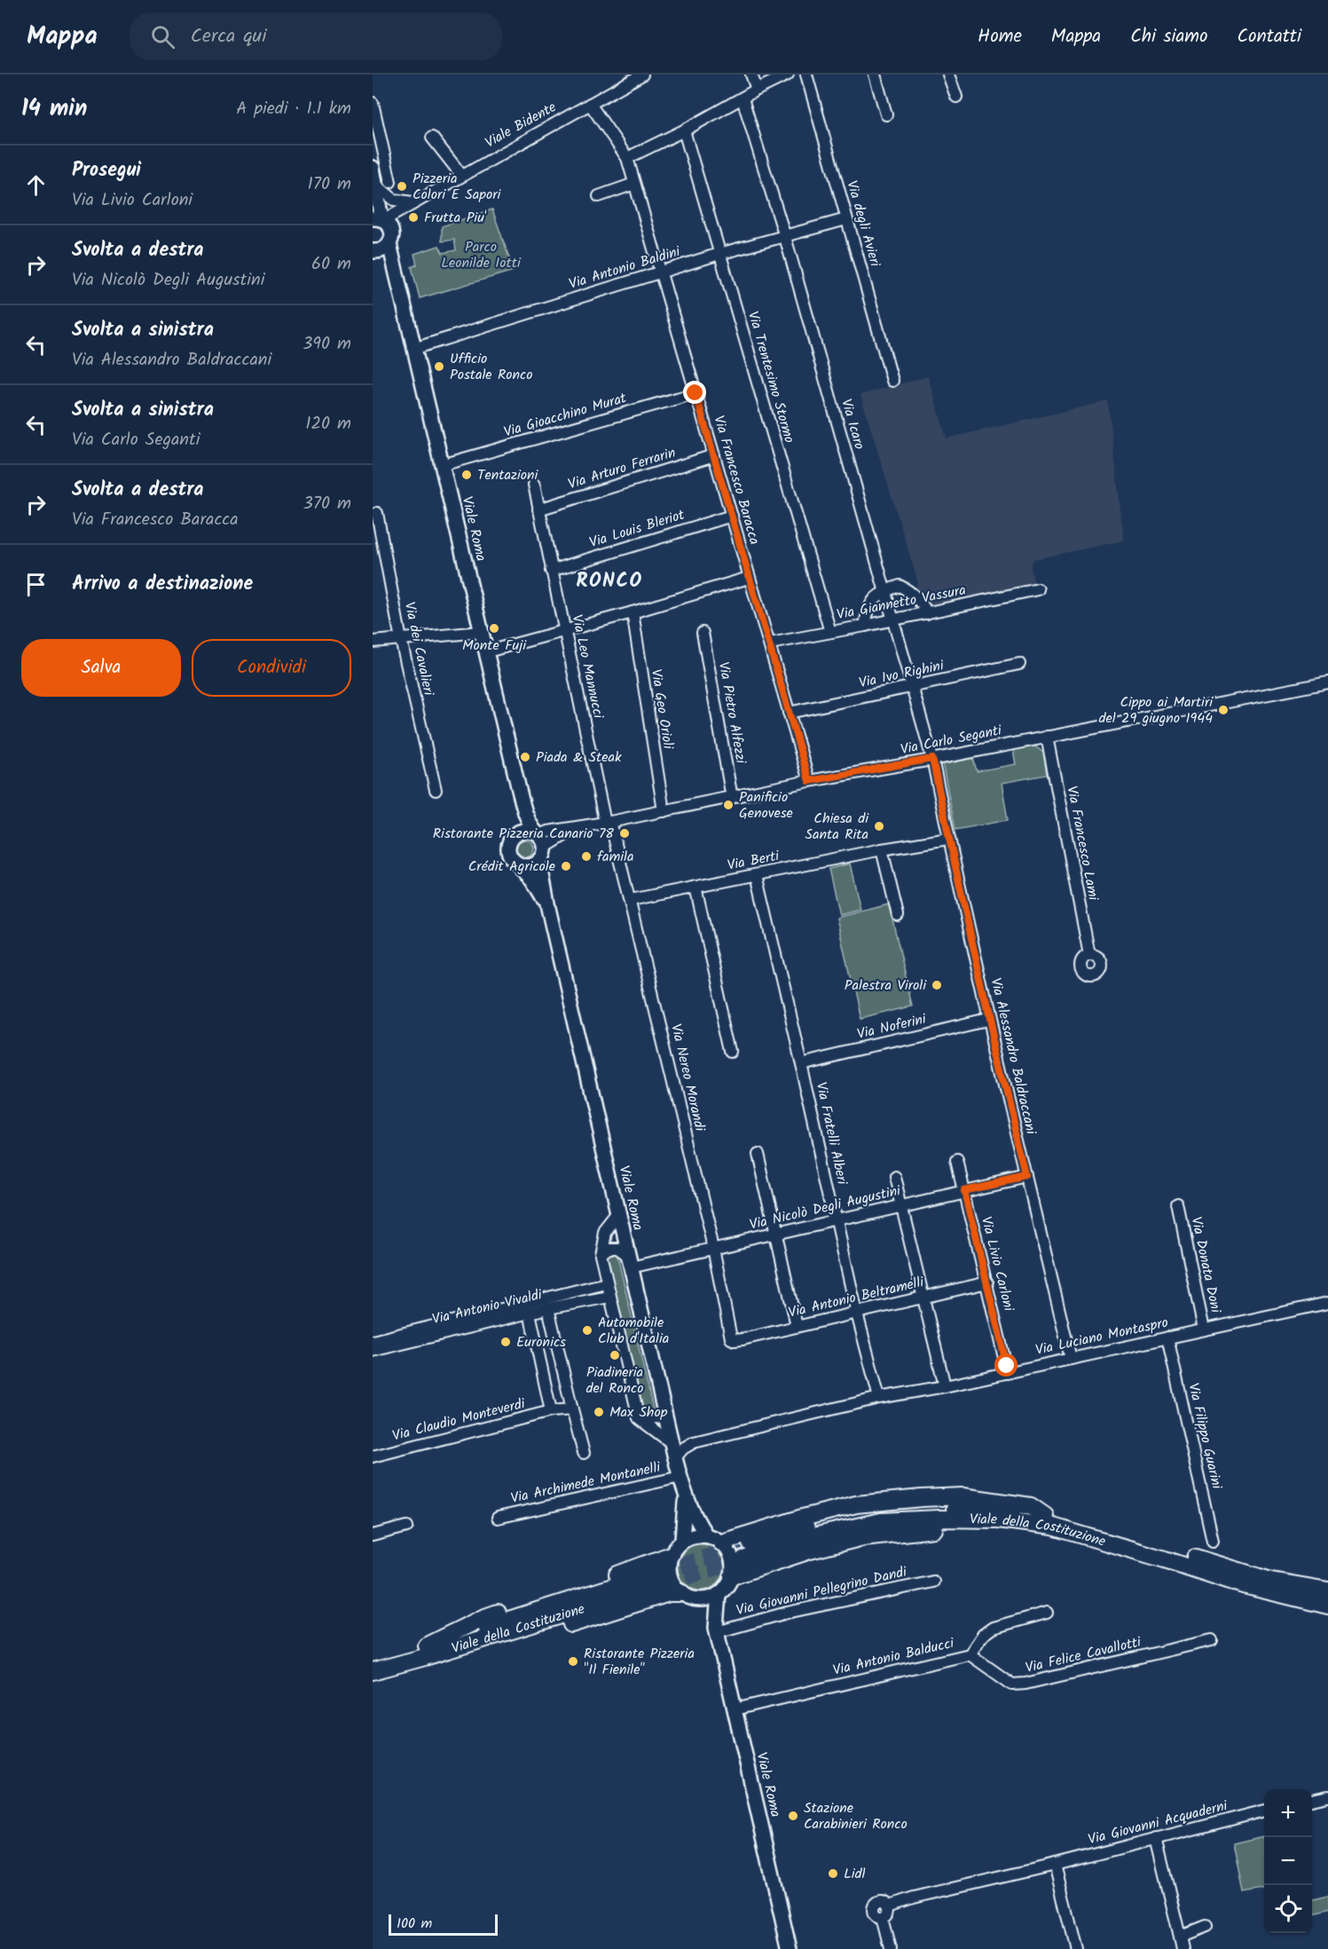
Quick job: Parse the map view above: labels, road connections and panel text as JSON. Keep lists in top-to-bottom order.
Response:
{
  "streets": {
    "highway": ["Viale della Costituzione"],
    "main road": ["Viale Roma"],
    "street": [
      "Viale Bidente",
      "Via degli Avieri",
      "Via Antonio Baldini",
      "Via Trentesimo Stormo",
      "Via Gioacchino Murat",
      "Via Icaro",
      "Via Arturo Ferrarin",
      "Via Francesco Baracca",
      "Via Louis Bleriot",
      "Via Giannetto Vassura",
      "Via dei Cavalieri",
      "Via Leo Mannucci",
      "Via Ivo Righini",
      "Via Geo Orioli",
      "Via Pietro Alfezzi",
      "Via Carlo Seganti",
      "Via Francesco Lami",
      "Via Berti",
      "Via Noferini",
      "Via Alessandro Baldraccani",
      "Via Nereo Morandi",
      "Via Fratelli Alberi",
      "Via Nicolò Degli Augustini",
      "Via Livio Carloni",
      "Via Donata Doni",
      "Via Antonio Beltramelli",
      "Via Antonio Vivaldi",
      "Via Luciano Montaspro",
      "Via Claudio Monteverdi",
      "Via Filippo Guarini",
      "Via Archimede Montanelli",
      "Via Giovanni Pellegrino Dandi",
      "Via Felice Cavallotti",
      "Via Antonio Balducci",
      "Via Giovanni Acquaderni"
    ]
  },
  "crossings": [
    ["Viale Bidente", "Via Francesco Baracca"],
    ["Viale Bidente", "Viale Roma"],
    ["Via degli Avieri", "Via Antonio Baldini"],
    ["Via Antonio Baldini", "Via Trentesimo Stormo"],
    ["Via Antonio Baldini", "Via Icaro"],
    ["Via Antonio Baldini", "Via Francesco Baracca"],
    ["Via Antonio Baldini", "Viale Roma"],
    ["Via Trentesimo Stormo", "Via Giannetto Vassura"],
    ["Via Gioacchino Murat", "Via Francesco Baracca"],
    ["Via Gioacchino Murat", "Viale Roma"],
    ["Via Icaro", "Via Giannetto Vassura"],
    ["Via Icaro", "Via Ivo Righini"],
    ["Via Icaro", "Via Carlo Seganti"],
    ["Via Icaro", "Via Alessandro Baldraccani"],
    ["Via Arturo Ferrarin", "Via Francesco Baracca"],
    ["Via Arturo Ferrarin", "Via Leo Mannucci"],
    ["Via Francesco Baracca", "Via Louis Bleriot"],
    ["Via Francesco Baracca", "Via Giannetto Vassura"],
    ["Via Francesco Baracca", "Via Ivo Righini"],
    ["Via Francesco Baracca", "Via Carlo Seganti"],
    ["Viale Roma", "Via Carlo Seganti"],
    ["Viale Roma", "Via Nicolò Degli Augustini"],
    ["Viale Roma", "Via Luciano Montaspro"],
    ["Viale Roma", "Via Archimede Montanelli"],
    ["Viale Roma", "Via Giovanni Pellegrino Dandi"],
    ["Viale Roma", "Via Antonio Balducci"],
    ["Via Louis Bleriot", "Via Leo Mannucci"],
    ["Via Leo Mannucci", "Via Carlo Seganti"],
    ["Via Leo Mannucci", "Via Nereo Morandi"],
    ["Via Geo Orioli", "Via Carlo Seganti"],
    ["Via Pietro Alfezzi", "Via Carlo Seganti"],
    ["Via Carlo Seganti", "Via Francesco Lami"],
    ["Via Carlo Seganti", "Via Alessandro Baldraccani"],
    ["Via Carlo Seganti", "Via Nereo Morandi"],
    ["Via Berti", "Via Alessandro Baldraccani"],
    ["Via Berti", "Via Nereo Morandi"],
    ["Via Berti", "Via Fratelli Alberi"],
    ["Via Noferini", "Via Alessandro Baldraccani"],
    ["Via Noferini", "Via Fratelli Alberi"],
    ["Via Alessandro Baldraccani", "Via Nicolò Degli Augustini"],
    ["Via Alessandro Baldraccani", "Via Luciano Montaspro"],
    ["Via Nereo Morandi", "Via Nicolò Degli Augustini"],
    ["Via Nereo Morandi", "Via Antonio Beltramelli"],
    ["Via Fratelli Alberi", "Via Nicolò Degli Augustini"],
    ["Via Fratelli Alberi", "Via Antonio Beltramelli"],
    ["Via Fratelli Alberi", "Via Luciano Montaspro"],
    ["Via Nicolò Degli Augustini", "Via Livio Carloni"],
    ["Via Livio Carloni", "Via Antonio Beltramelli"],
    ["Via Livio Carloni", "Via Luciano Montaspro"],
    ["Via Donata Doni", "Via Luciano Montaspro"],
    ["Via Luciano Montaspro", "Via Filippo Guarini"],
    ["Via Felice Cavallotti", "Via Antonio Balducci"]
  ],
  "districts": ["RONCO"],
  "parks": ["Parco Leonilde Iotti"],
  "places": [
    "Pizzeria Colori E Sapori",
    "Frutta Piu'",
    "Ufficio Postale Ronco",
    "Tentazioni",
    "Monte Fuji",
    "Cippo ai Martiri del 29 giugno 1944",
    "Piada & Steak",
    "Panificio Genovese",
    "Chiesa di Santa Rita",
    "Ristorante Pizzeria Canario 78",
    "famila",
    "Crédit Agricole",
    "Palestra Viroli",
    "Automobile Club d'Italia",
    "Euronics",
    "Piadineria del Ronco",
    "Max Shop",
    "Ristorante Pizzeria \"Il Fienile\"",
    "Stazione Carabinieri Ronco",
    "Lidl"
  ],
  "scale_bar": "100 m",
  "page": {
    "header": "Mappa",
    "search": "Cerca qui",
    "nav": [
      "Home",
      "Mappa",
      "Chi siamo",
      "Contatti"
    ],
    "heading": ["14 min", "A piedi · 1.1 km"],
    "list": [
      ["Prosegui", "Via Livio Carloni", "170 m"],
      ["Svolta a destra", "Via Nicolò Degli Augustini", "60 m"],
      ["Svolta a sinistra", "Via Alessandro Baldraccani", "390 m"],
      ["Svolta a sinistra", "Via Carlo Seganti", "120 m"],
      ["Svolta a destra", "Via Francesco Baracca", "370 m"],
      "Arrivo a destinazione"
    ],
    "buttons": ["Salva", "Condividi"],
    "map_buttons": ["+", "−"],
    "scale": "100 m"
  }
}
